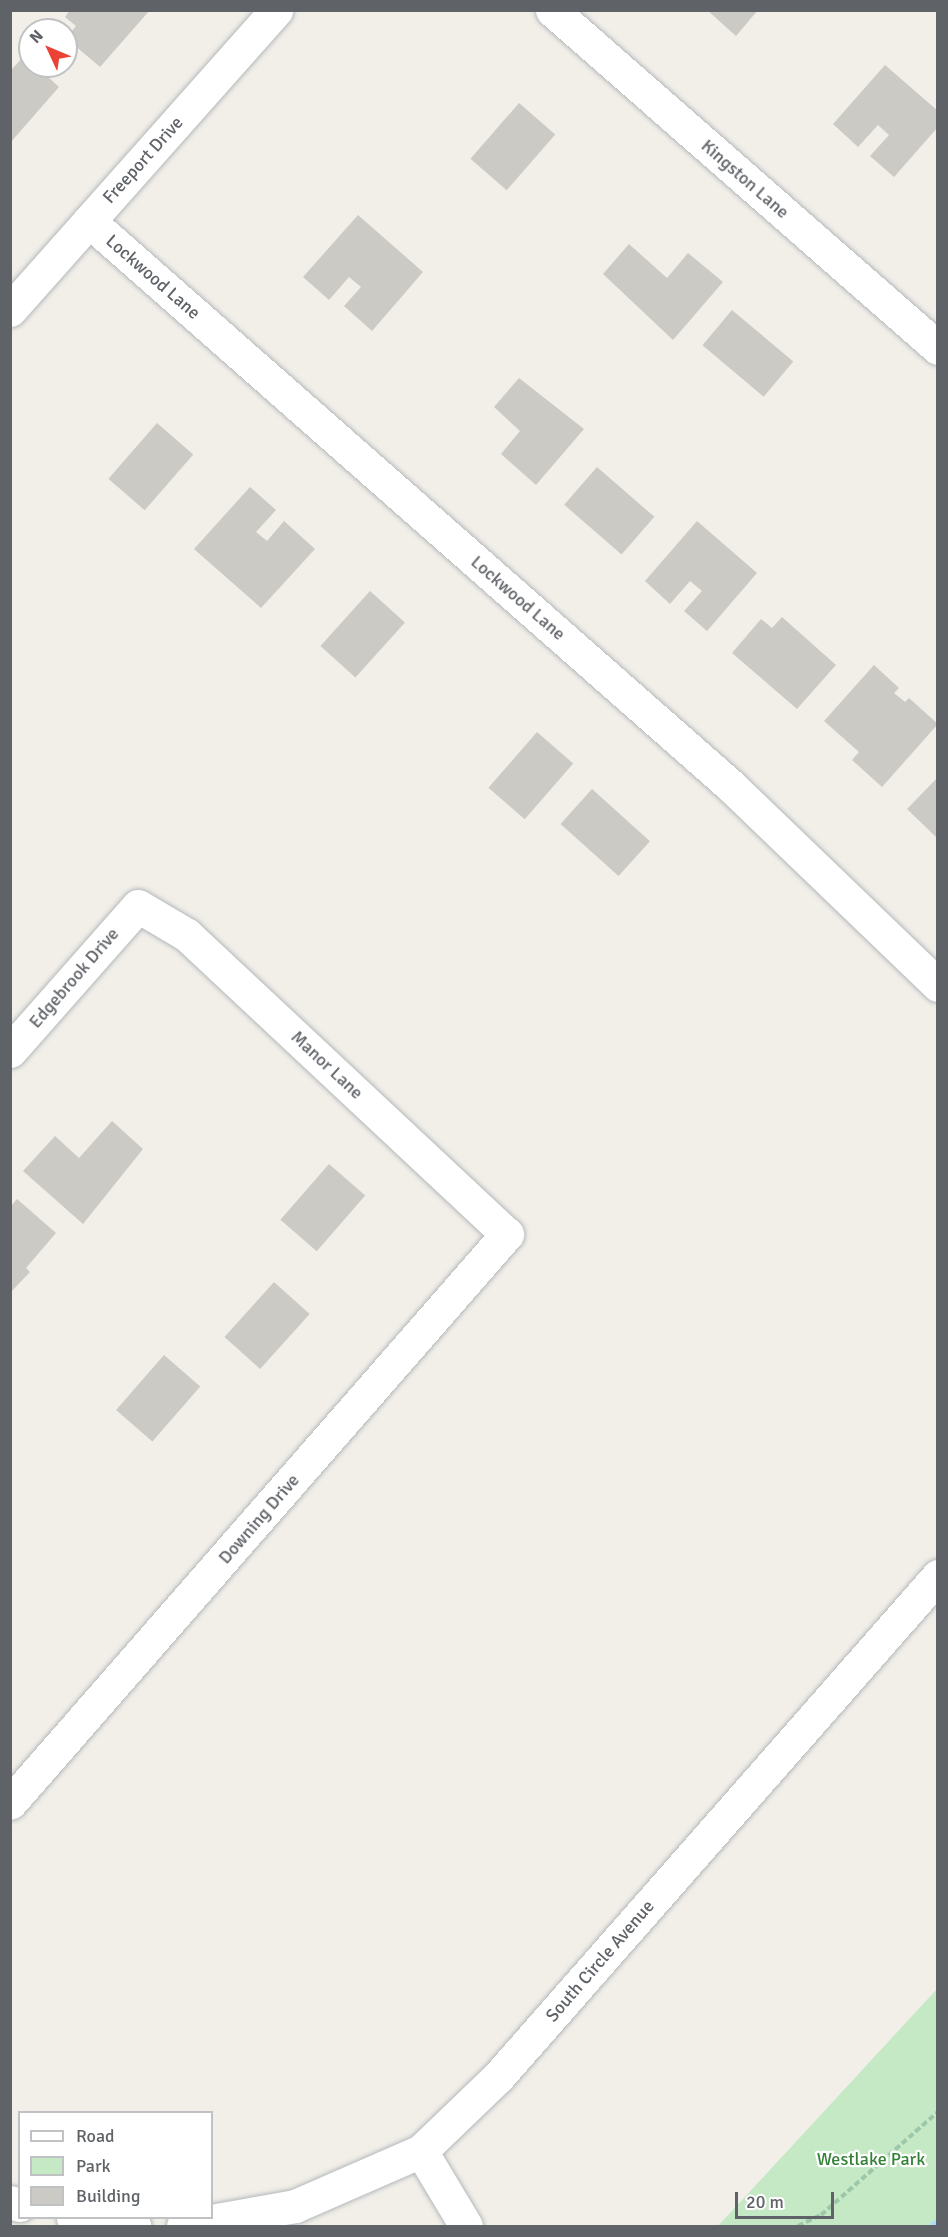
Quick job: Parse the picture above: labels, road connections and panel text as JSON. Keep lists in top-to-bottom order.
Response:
{
  "streets": {
    "street": [
      "Freeport Drive",
      "Kingston Lane",
      "Lockwood Lane",
      "Edgebrook Drive",
      "Manor Lane",
      "Downing Drive",
      "South Circle Avenue"
    ]
  },
  "crossings": [
    ["Freeport Drive", "Lockwood Lane"],
    ["Edgebrook Drive", "Manor Lane"],
    ["Manor Lane", "Downing Drive"]
  ],
  "parks": ["Westlake Park"],
  "legend": ["Road", "Park", "Building"],
  "scale_bar": "20 m",
  "north": "top left"
}
